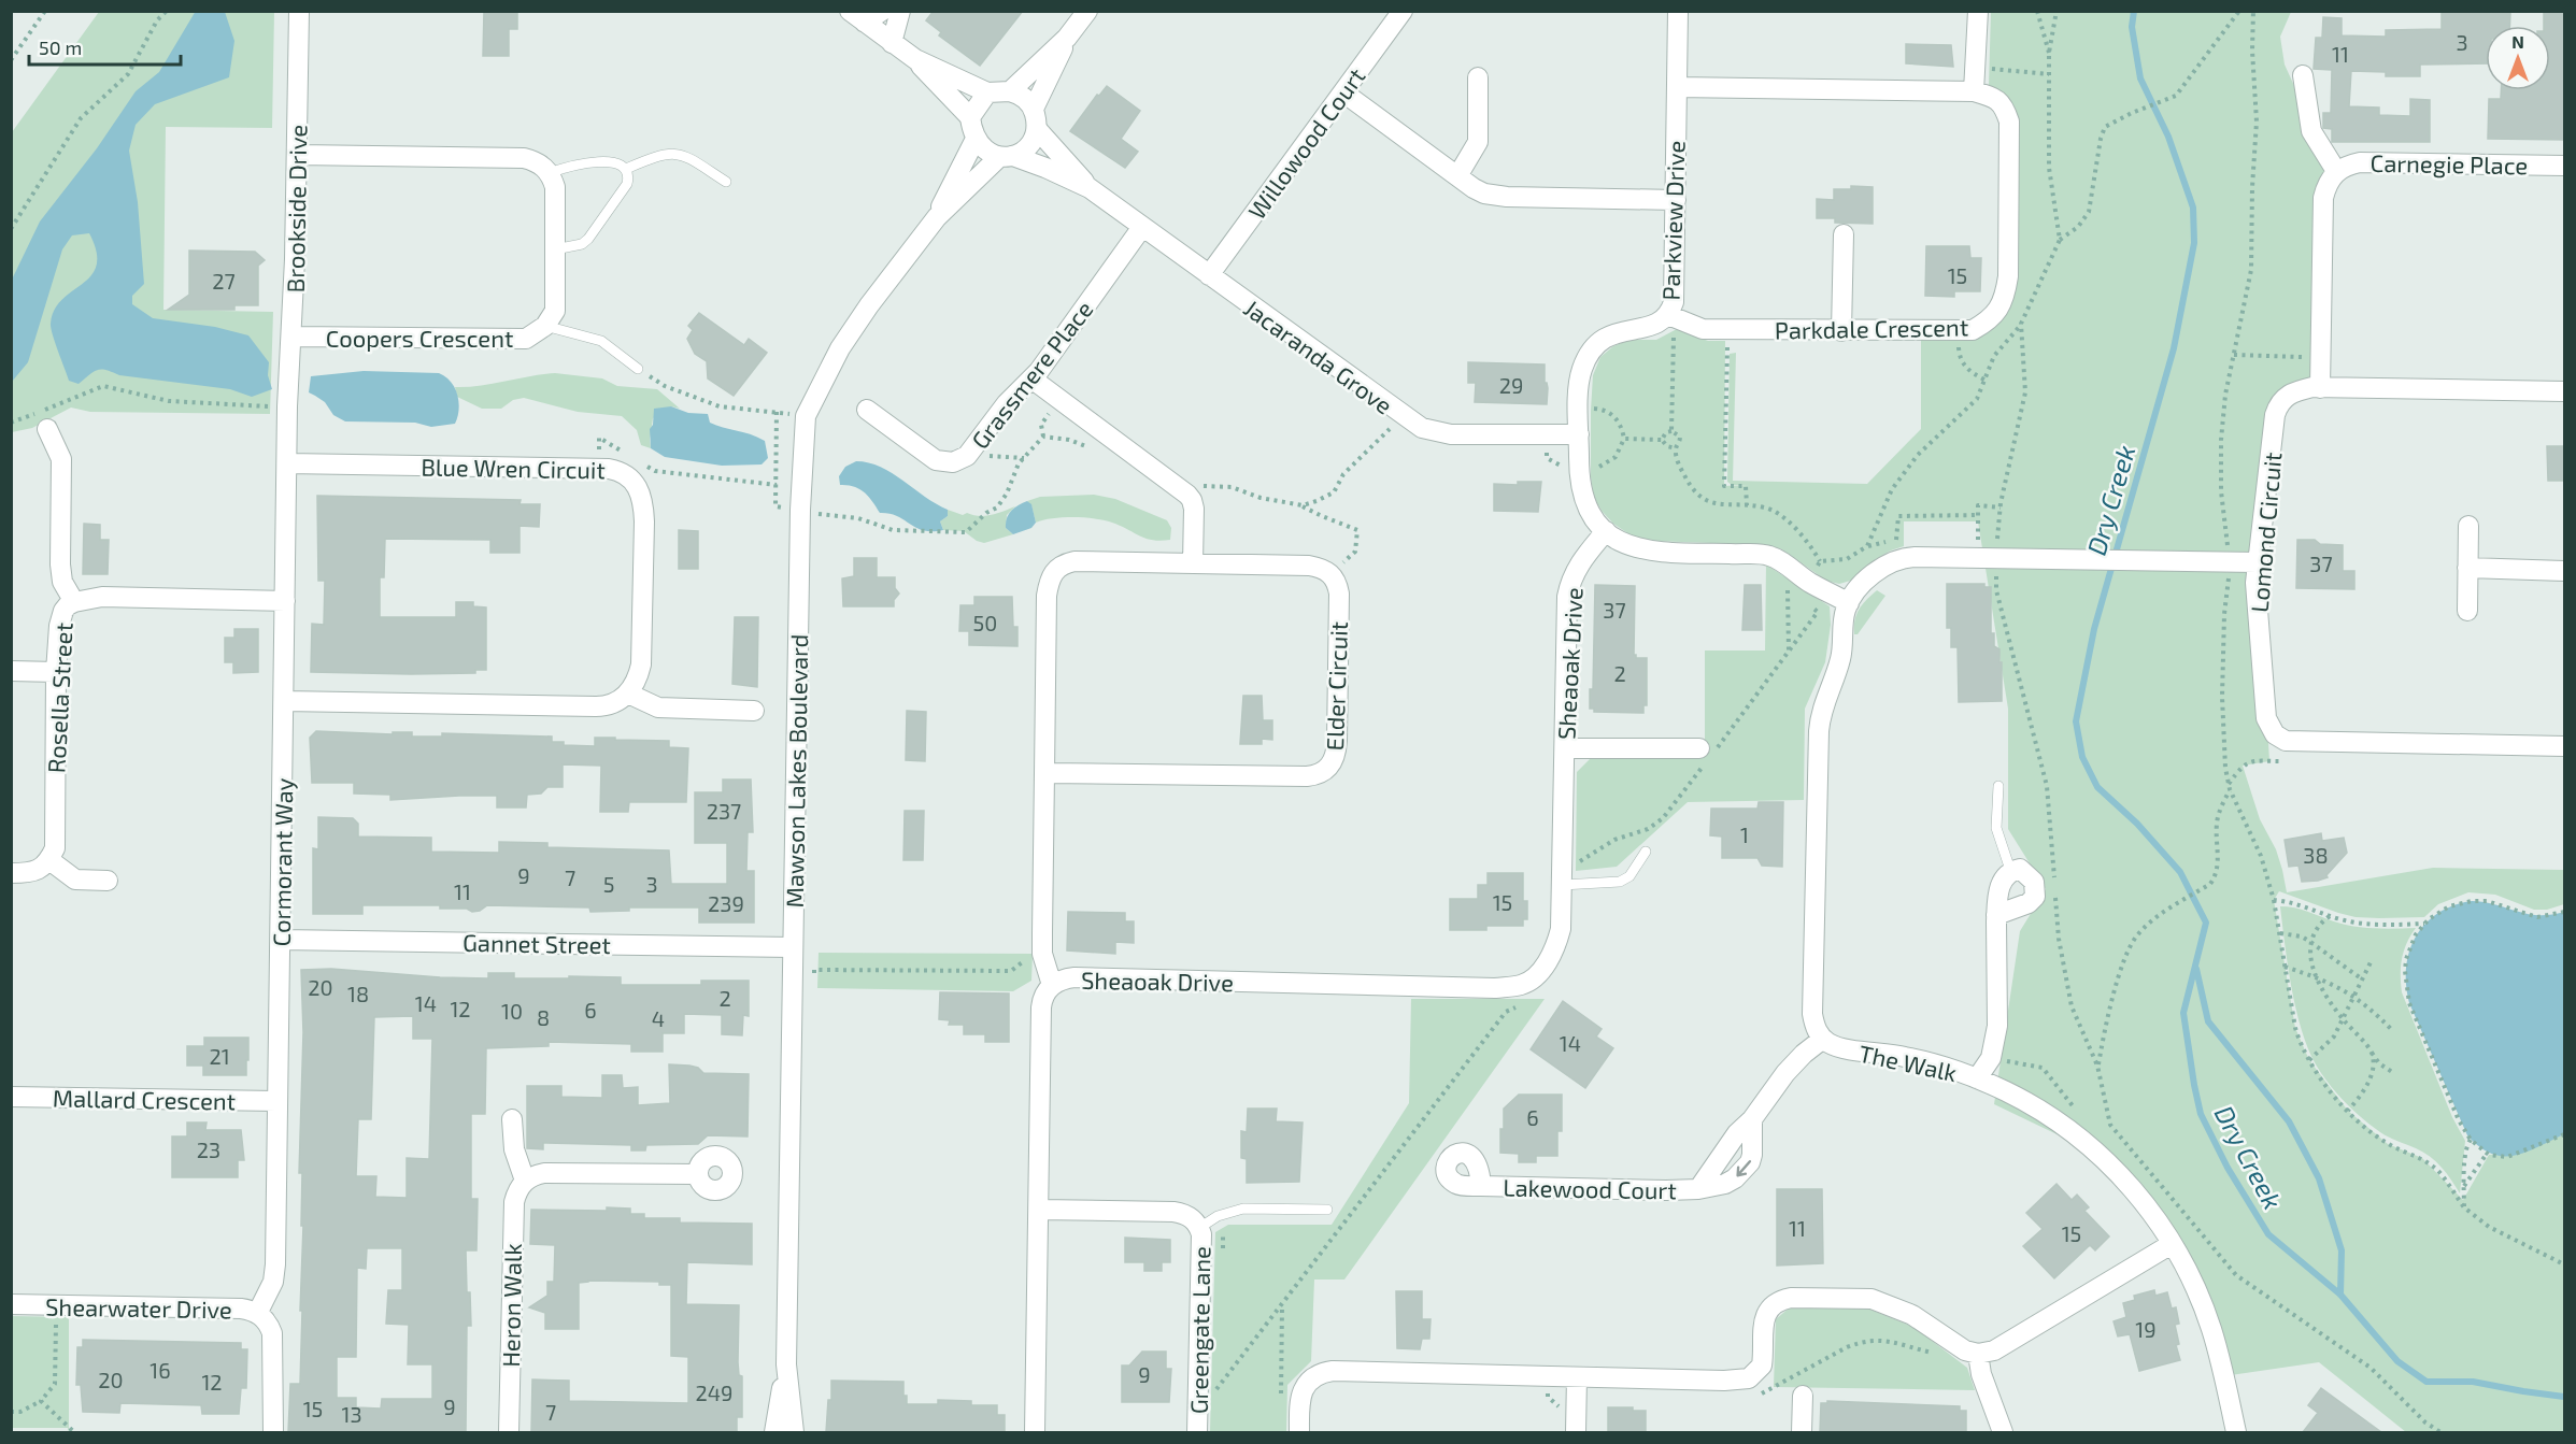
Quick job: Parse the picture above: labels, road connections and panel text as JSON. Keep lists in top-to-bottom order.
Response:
{
  "streets": {
    "street": [
      "Willowood Court",
      "Carnegie Place",
      "Brookside Drive",
      "Parkview Drive",
      "Parkdale Crescent",
      "Coopers Crescent",
      "Jacaranda Grove",
      "Grassmere Place",
      "Blue Wren Circuit",
      "Lomond Circuit",
      "Sheaoak Drive",
      "Elder Circuit",
      "Rosella Street",
      "Mawson Lakes Boulevard",
      "Cormorant Way",
      "Gannet Street",
      "The Walk",
      "Mallard Crescent",
      "Lakewood Court",
      "Heron Walk",
      "Shearwater Drive",
      "Greengate Lane"
    ]
  },
  "crossings": [
    ["Willowood Court", "Jacaranda Grove"],
    ["Carnegie Place", "Lomond Circuit"],
    ["Brookside Drive", "Coopers Crescent"],
    ["Brookside Drive", "Cormorant Way"],
    ["Parkview Drive", "Parkdale Crescent"],
    ["Parkview Drive", "Jacaranda Grove"],
    ["Parkview Drive", "Sheaoak Drive"],
    ["Jacaranda Grove", "Grassmere Place"],
    ["Jacaranda Grove", "Mawson Lakes Boulevard"],
    ["Blue Wren Circuit", "Cormorant Way"],
    ["Sheaoak Drive", "Greengate Lane"],
    ["Mawson Lakes Boulevard", "Gannet Street"],
    ["Cormorant Way", "Gannet Street"],
    ["Cormorant Way", "Mallard Crescent"],
    ["Cormorant Way", "Shearwater Drive"],
    ["The Walk", "Lakewood Court"]
  ],
  "water": ["Dry Creek"],
  "house_numbers": [
    "3",
    "11",
    "15",
    "27",
    "29",
    "37",
    "37",
    "50",
    "2",
    "237",
    "1",
    "38",
    "9",
    "7",
    "5",
    "3",
    "11",
    "15",
    "239",
    "20",
    "18",
    "2",
    "14",
    "12",
    "6",
    "10",
    "8",
    "4",
    "14",
    "21",
    "6",
    "23",
    "11",
    "15",
    "19",
    "16",
    "9",
    "20",
    "12",
    "249",
    "9",
    "15",
    "7",
    "13"
  ],
  "scale_bar": "50 m",
  "north": "top"
}
